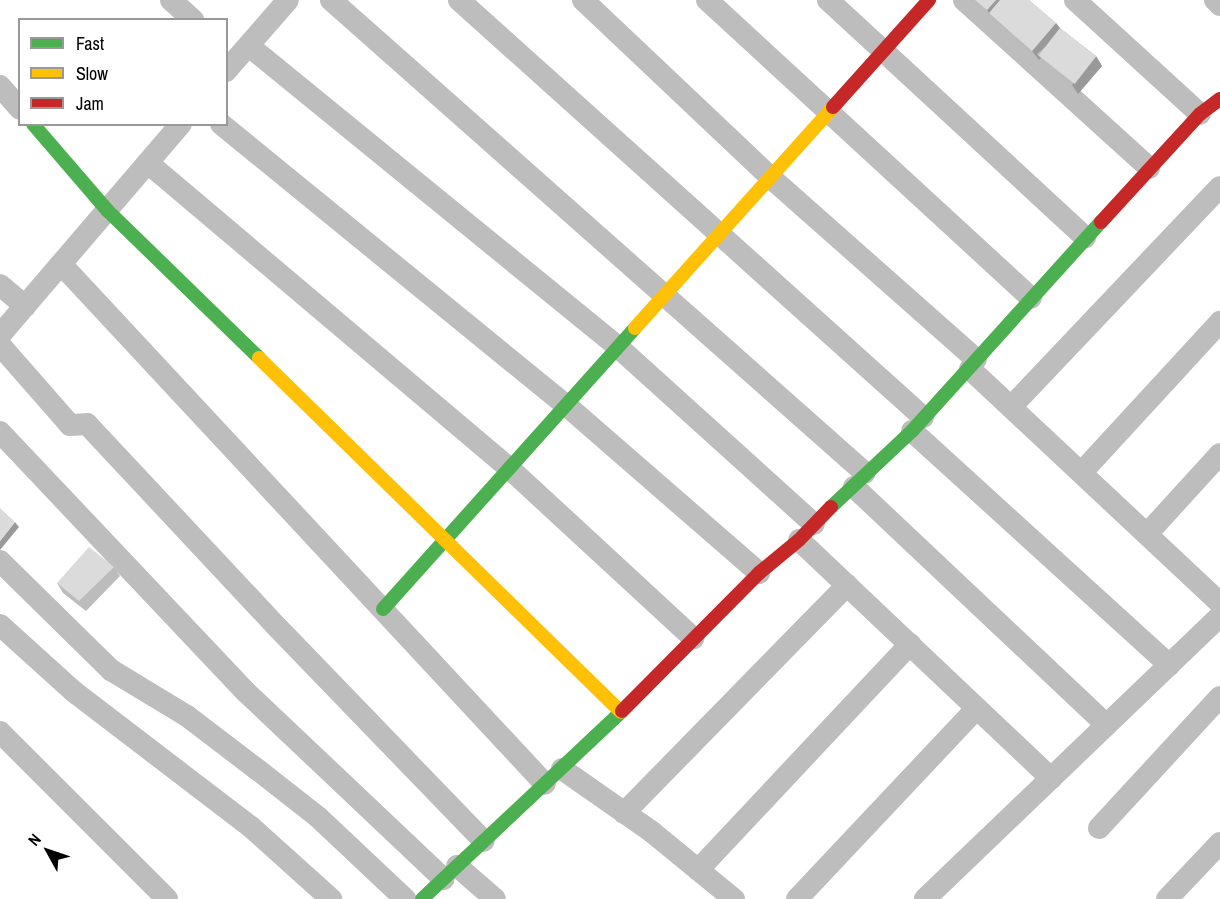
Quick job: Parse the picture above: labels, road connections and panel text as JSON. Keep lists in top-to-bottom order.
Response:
{
  "legend": ["Fast", "Slow", "Jam"],
  "north": "top left"
}
